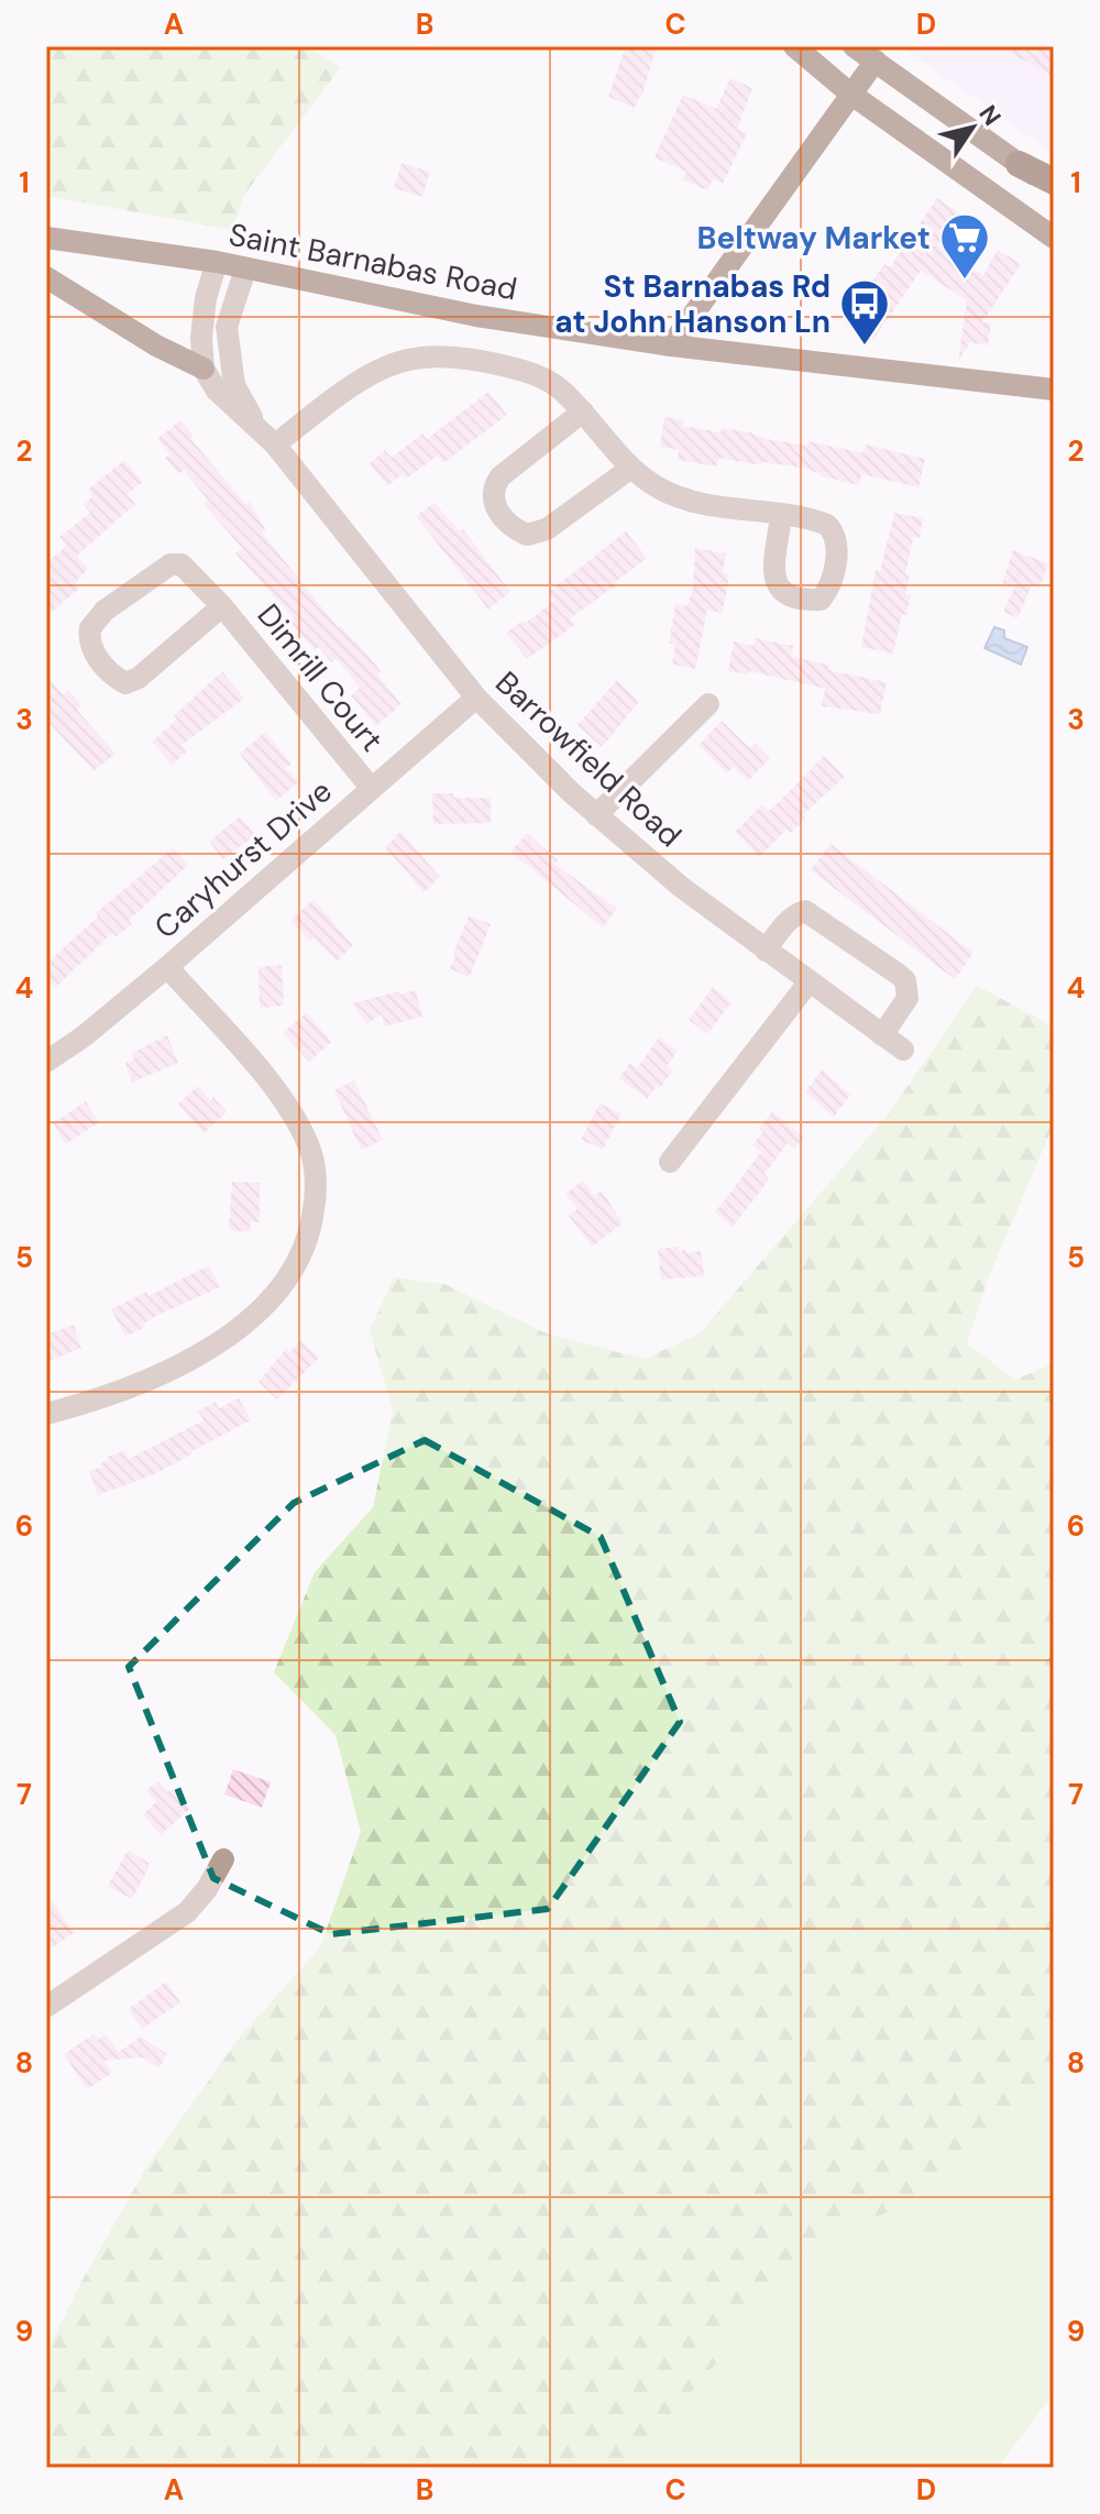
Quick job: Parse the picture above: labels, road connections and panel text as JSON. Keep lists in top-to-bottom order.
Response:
{
  "streets": {
    "main road": ["Saint Barnabas Road"],
    "street": ["Dimrill Court", "Barrowfield Road", "Caryhurst Drive"]
  },
  "crossings": [
    ["Saint Barnabas Road", "Barrowfield Road"],
    ["Dimrill Court", "Caryhurst Drive"],
    ["Barrowfield Road", "Caryhurst Drive"]
  ],
  "places": {
    "supermarket": ["Beltway Market"],
    "bus stop": ["St Barnabas Rd at John Hanson Ln"]
  },
  "north": "top right",
  "grid": {
    "columns": [
      "A",
      "B",
      "C",
      "D"
    ],
    "rows": [
      "1",
      "2",
      "3",
      "4",
      "5",
      "6",
      "7",
      "8",
      "9"
    ]
  }
}
